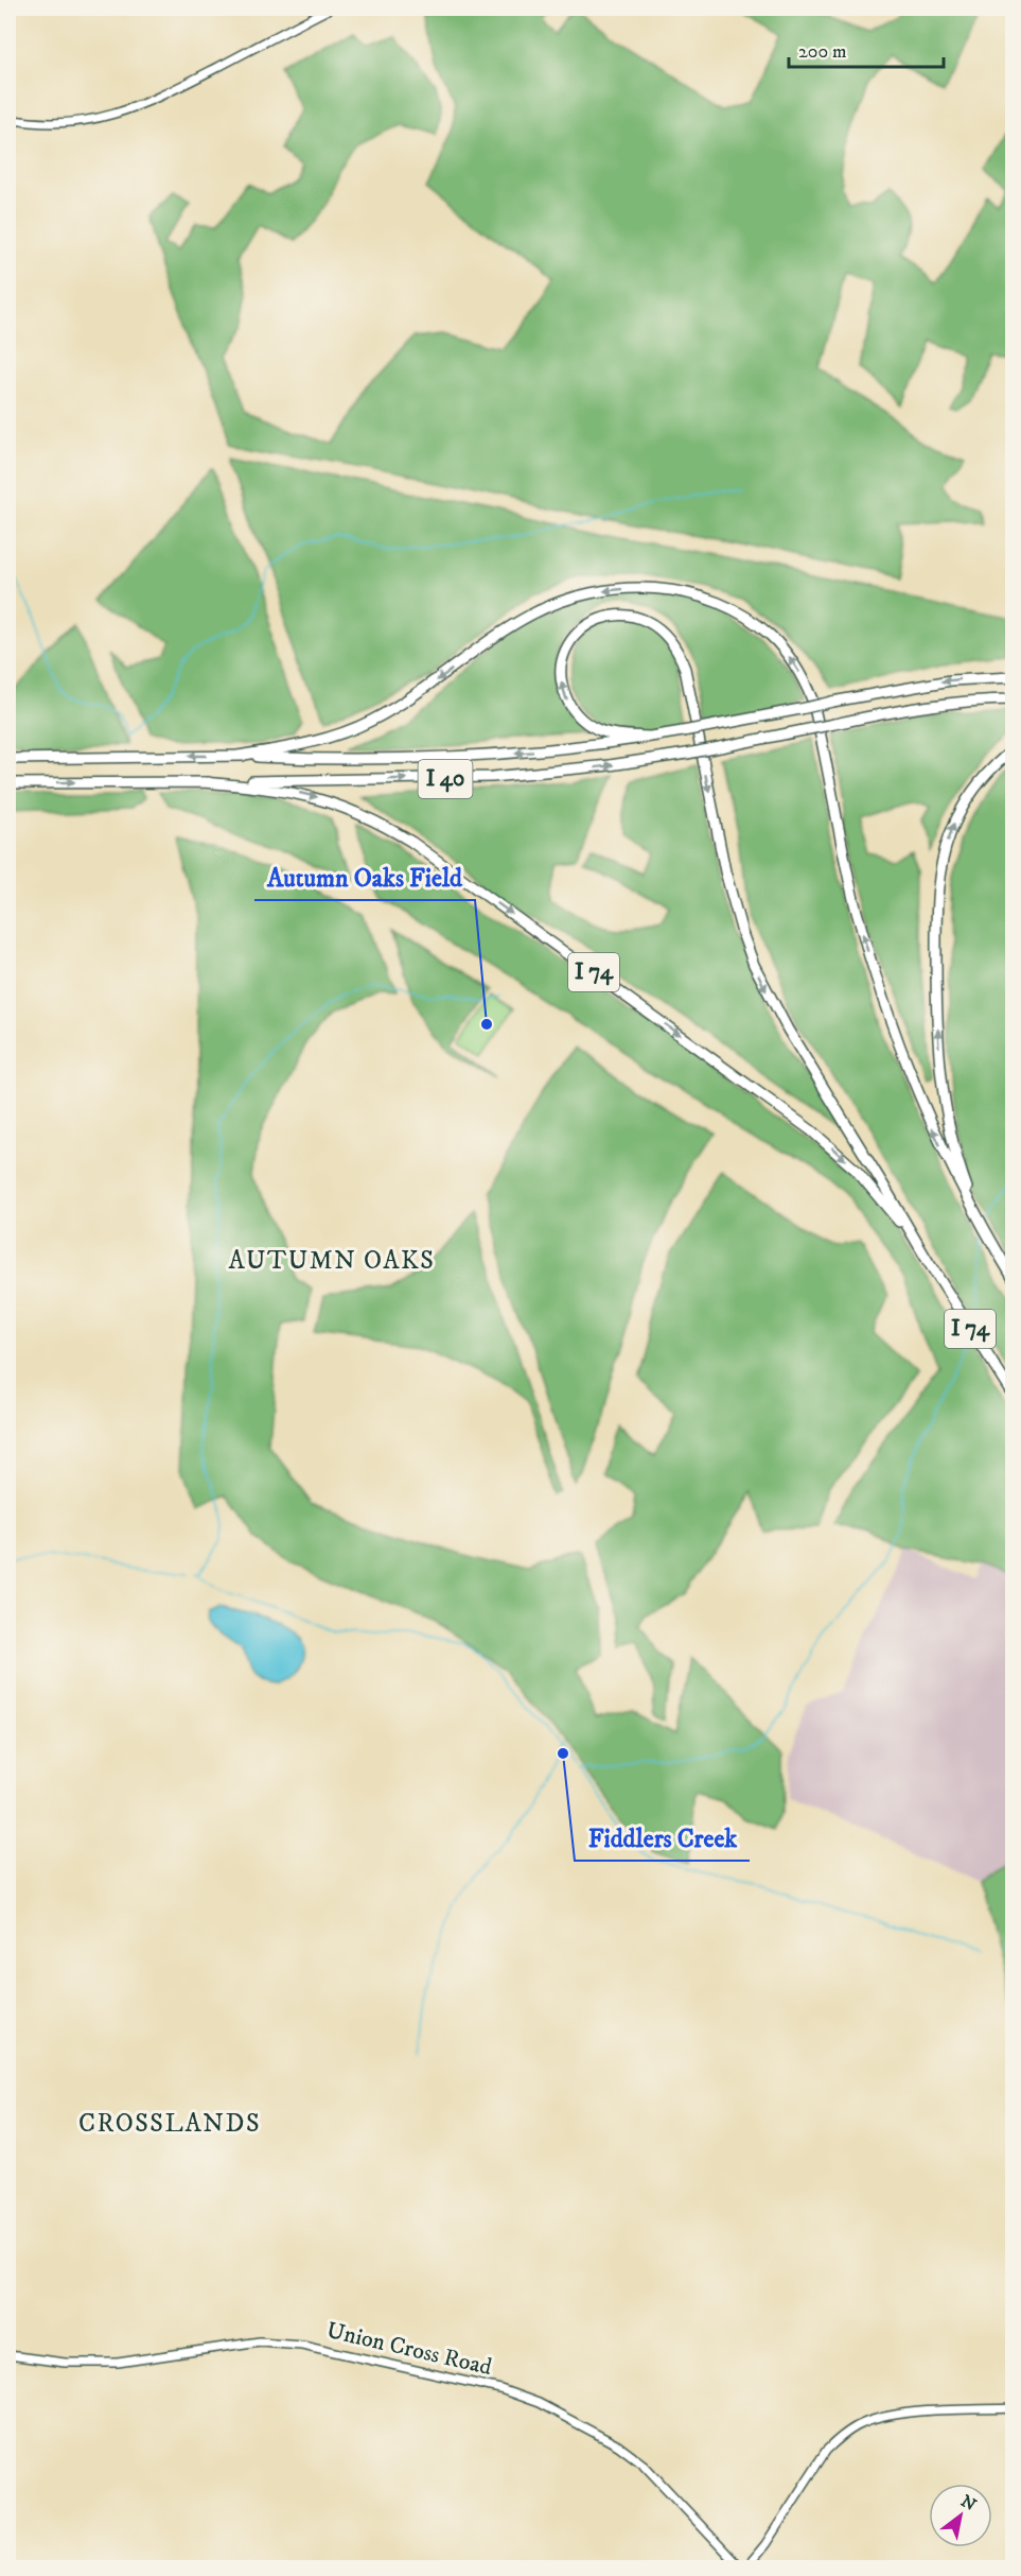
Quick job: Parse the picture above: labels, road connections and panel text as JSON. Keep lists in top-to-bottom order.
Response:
{
  "streets": {
    "highway": ["I 40", "I 74"],
    "main road": ["Union Cross Road"]
  },
  "crossings": [
    ["I 40", "I 74"]
  ],
  "districts": ["AUTUMN OAKS", "CROSSLANDS"],
  "places": ["Autumn Oaks Field", "Fiddlers Creek"],
  "scale_bar": "200 m",
  "north": "top right"
}
